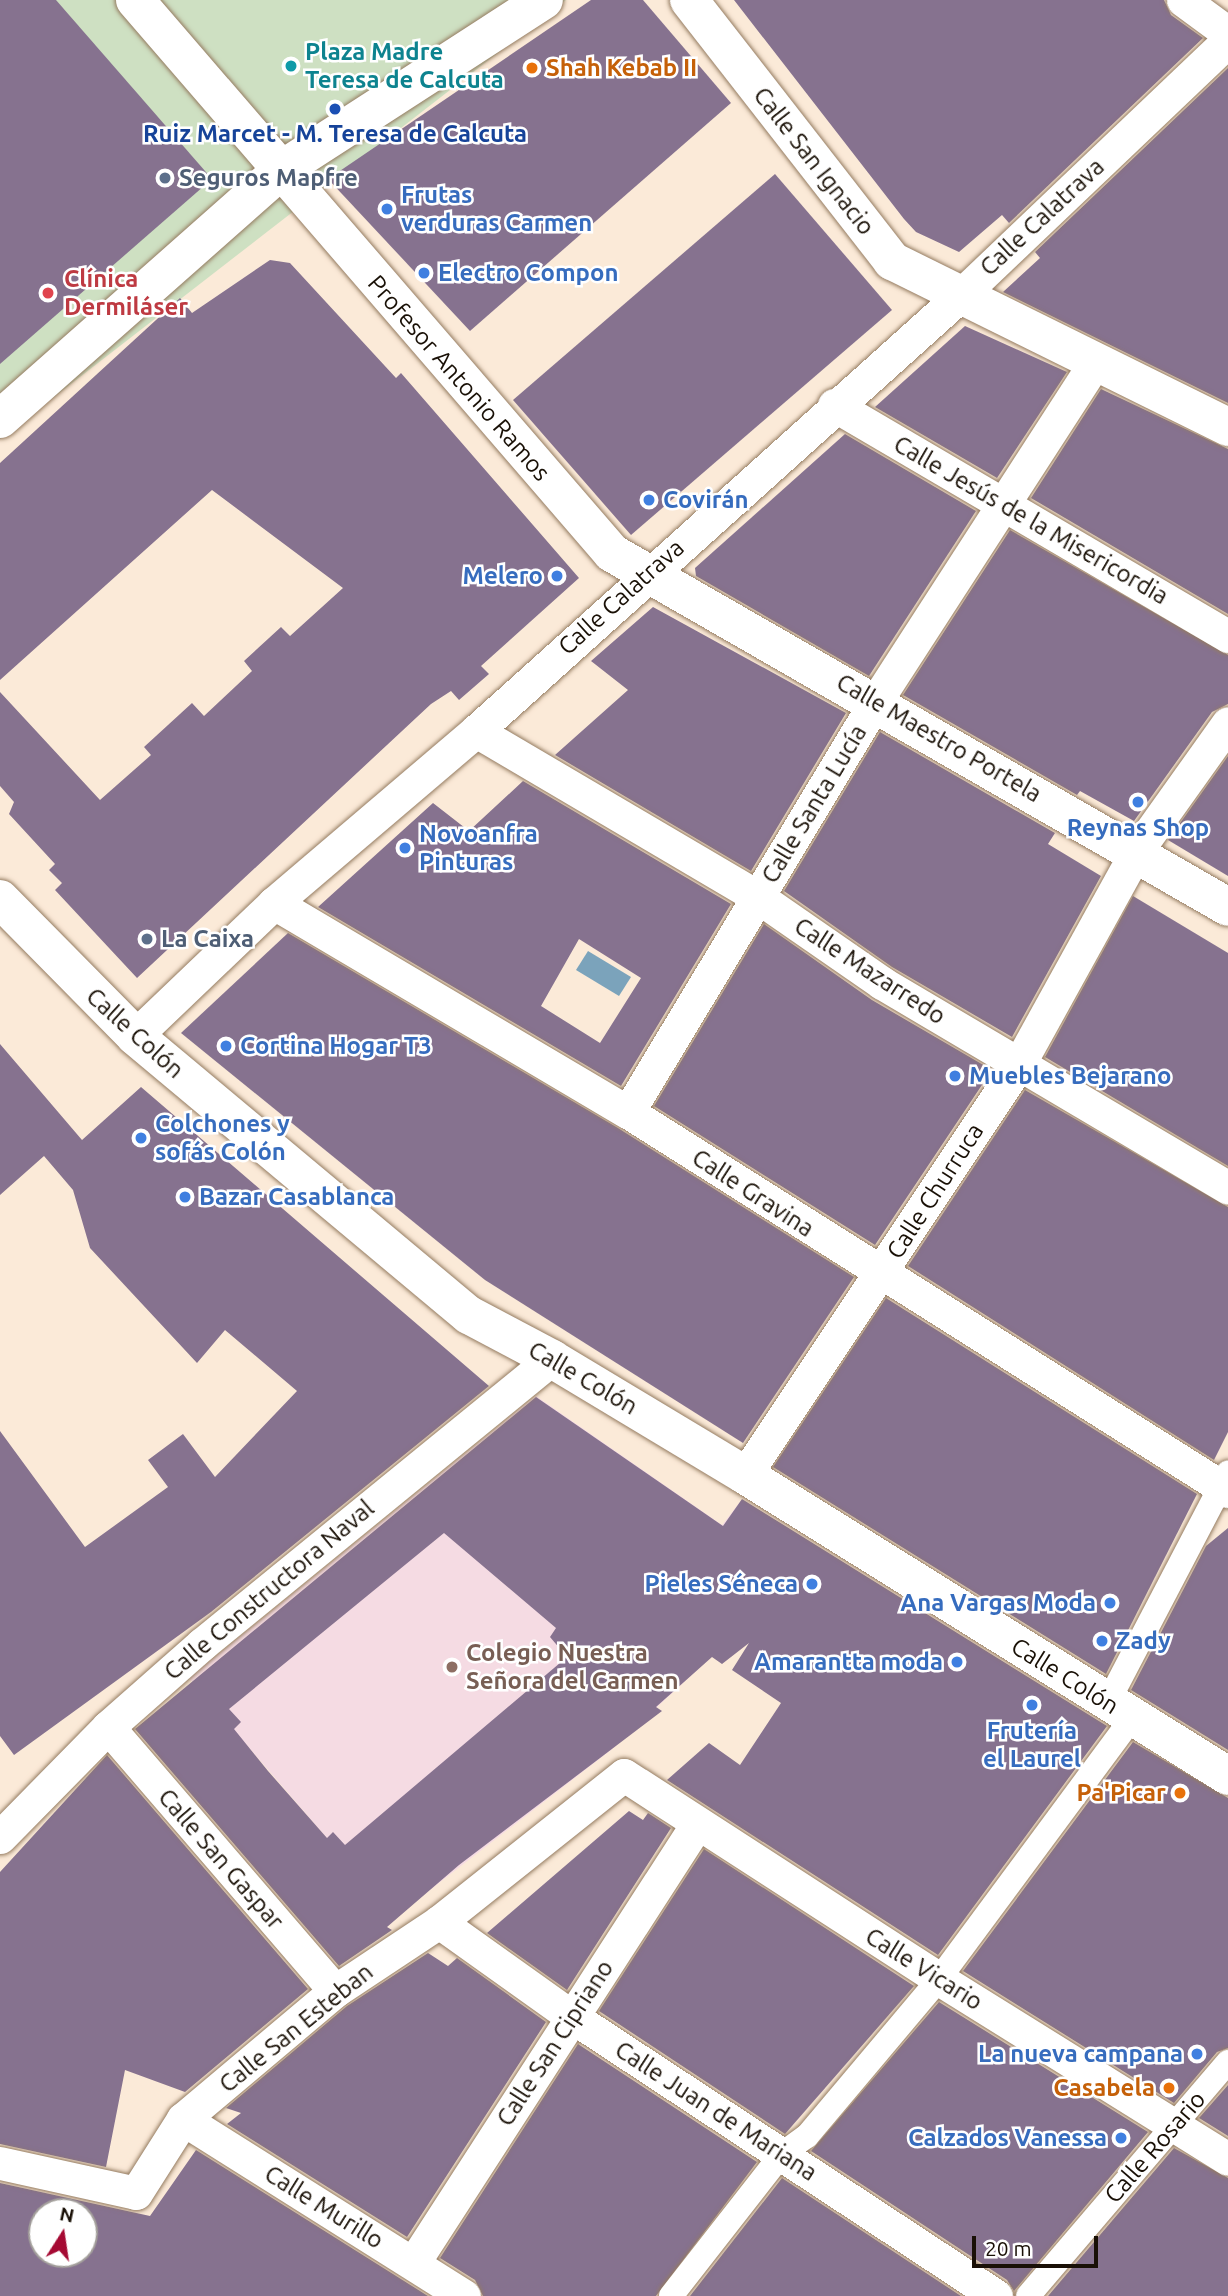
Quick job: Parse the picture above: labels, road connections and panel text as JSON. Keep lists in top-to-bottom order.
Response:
{
  "streets": {
    "street": [
      "Calle San Ignacio",
      "Calle Calatrava",
      "Profesor Antonio Ramos",
      "Calle Jesús de la Misericordia",
      "Calle Maestro Portela",
      "Calle Santa Lucía",
      "Calle Mazarredo",
      "Calle Colón",
      "Calle Churruca",
      "Calle Gravina",
      "Calle Constructora Naval",
      "Calle San Gaspar",
      "Calle Vicario",
      "Calle San Esteban",
      "Calle San Cipriano",
      "Calle Juan de Mariana",
      "Calle Rosario",
      "Calle Murillo"
    ]
  },
  "crossings": [
    ["Calle San Ignacio", "Calle Calatrava"],
    ["Calle San Ignacio", "Calle Santa Lucía"],
    ["Calle Calatrava", "Profesor Antonio Ramos"],
    ["Calle Calatrava", "Calle Jesús de la Misericordia"],
    ["Calle Calatrava", "Calle Maestro Portela"],
    ["Calle Calatrava", "Calle Mazarredo"],
    ["Calle Calatrava", "Calle Colón"],
    ["Calle Calatrava", "Calle Gravina"],
    ["Profesor Antonio Ramos", "Calle Maestro Portela"],
    ["Calle Jesús de la Misericordia", "Calle Santa Lucía"],
    ["Calle Maestro Portela", "Calle Santa Lucía"],
    ["Calle Maestro Portela", "Calle Churruca"],
    ["Calle Santa Lucía", "Calle Mazarredo"],
    ["Calle Santa Lucía", "Calle Gravina"],
    ["Calle Mazarredo", "Calle Churruca"],
    ["Calle Colón", "Calle Churruca"],
    ["Calle Colón", "Calle Constructora Naval"],
    ["Calle Churruca", "Calle Gravina"],
    ["Calle Constructora Naval", "Calle San Gaspar"],
    ["Calle San Gaspar", "Calle San Esteban"],
    ["Calle Vicario", "Calle San Esteban"],
    ["Calle Vicario", "Calle San Cipriano"],
    ["Calle Vicario", "Calle Rosario"],
    ["Calle San Esteban", "Calle Juan de Mariana"],
    ["Calle San Esteban", "Calle Murillo"],
    ["Calle San Cipriano", "Calle Juan de Mariana"],
    ["Calle San Cipriano", "Calle Murillo"]
  ],
  "places": [
    "Plaza Madre Teresa de Calcuta",
    "Shah Kebab II",
    "Ruiz Marcet - M. Teresa de Calcuta",
    "Seguros Mapfre",
    "Frutas verduras Carmen",
    "Electro Compon",
    "Clínica Dermiláser",
    "Covirán",
    "Melero",
    "Reynas Shop",
    "Novoanfra Pinturas",
    "La Caixa",
    "Cortina Hogar T3",
    "Muebles Bejarano",
    "Colchones y sofás Colón",
    "Bazar Casablanca",
    "Pieles Séneca",
    "Ana Vargas Moda",
    "Zady",
    "Amarantta moda",
    "Colegio Nuestra Señora del Carmen",
    "Frutería el Laurel",
    "Pa'Picar",
    "La nueva campana",
    "Casabela",
    "Calzados Vanessa"
  ],
  "scale_bar": "20 m",
  "north": "top"
}
